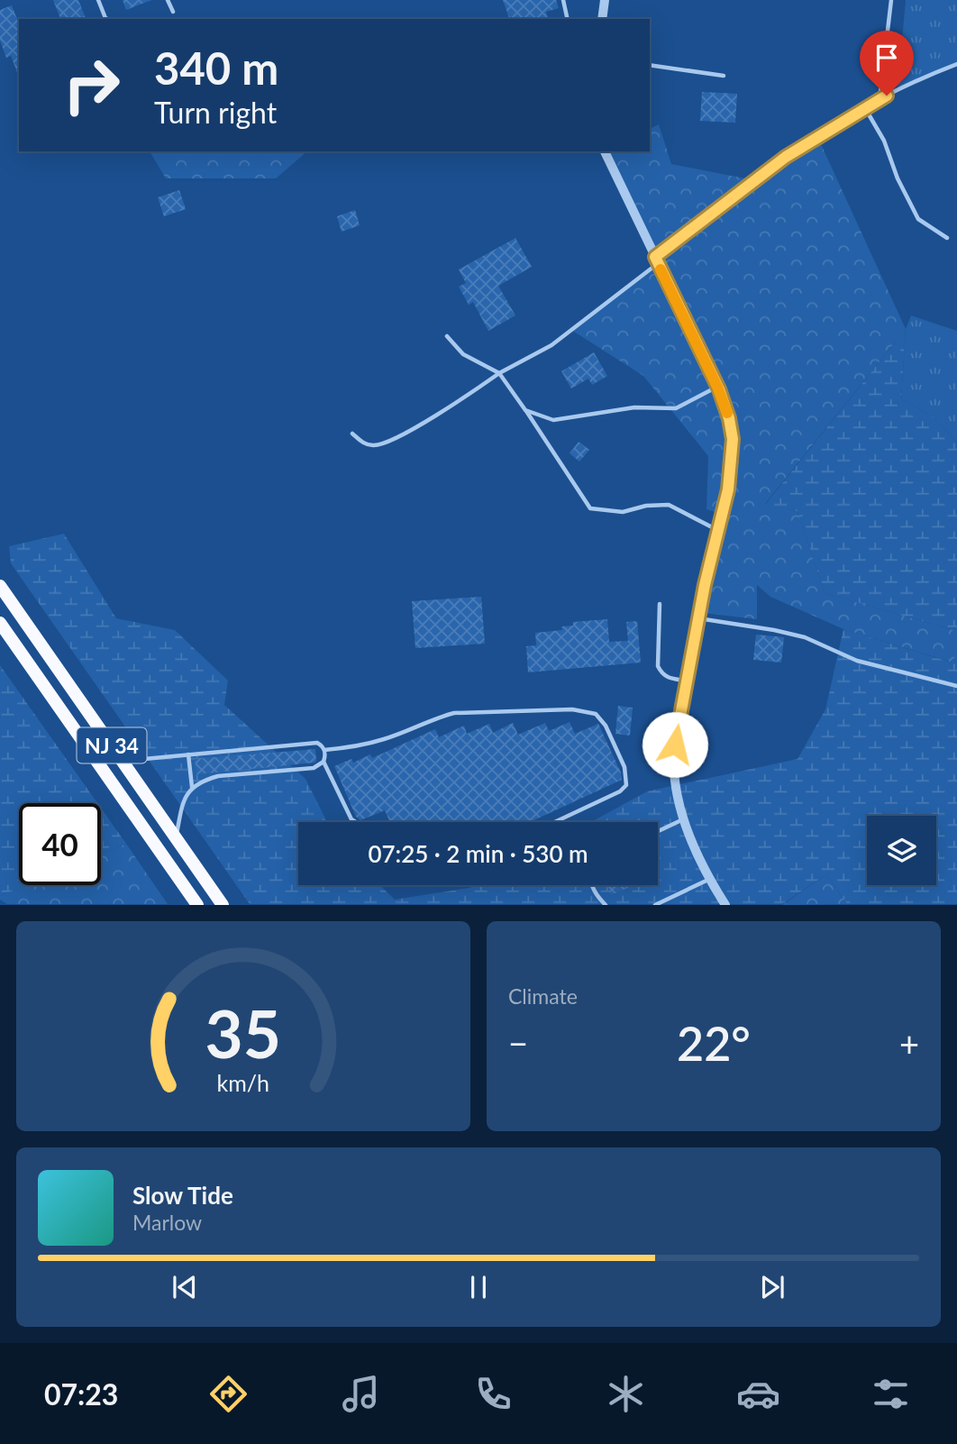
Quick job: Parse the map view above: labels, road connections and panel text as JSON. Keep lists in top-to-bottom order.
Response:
{
  "streets": {
    "highway": ["NJ 34"]
  },
  "page": {
    "turn": ["340 m", "Turn right"],
    "limit": "40",
    "trip": "07:25 · 2 min · 530 m",
    "tile": "Climate",
    "heat": ["−", "22°", "+"],
    "song": ["Slow Tide", "Marlow"],
    "tabs": "07:23",
    "gauge": ["35", "km/h"]
  }
}
